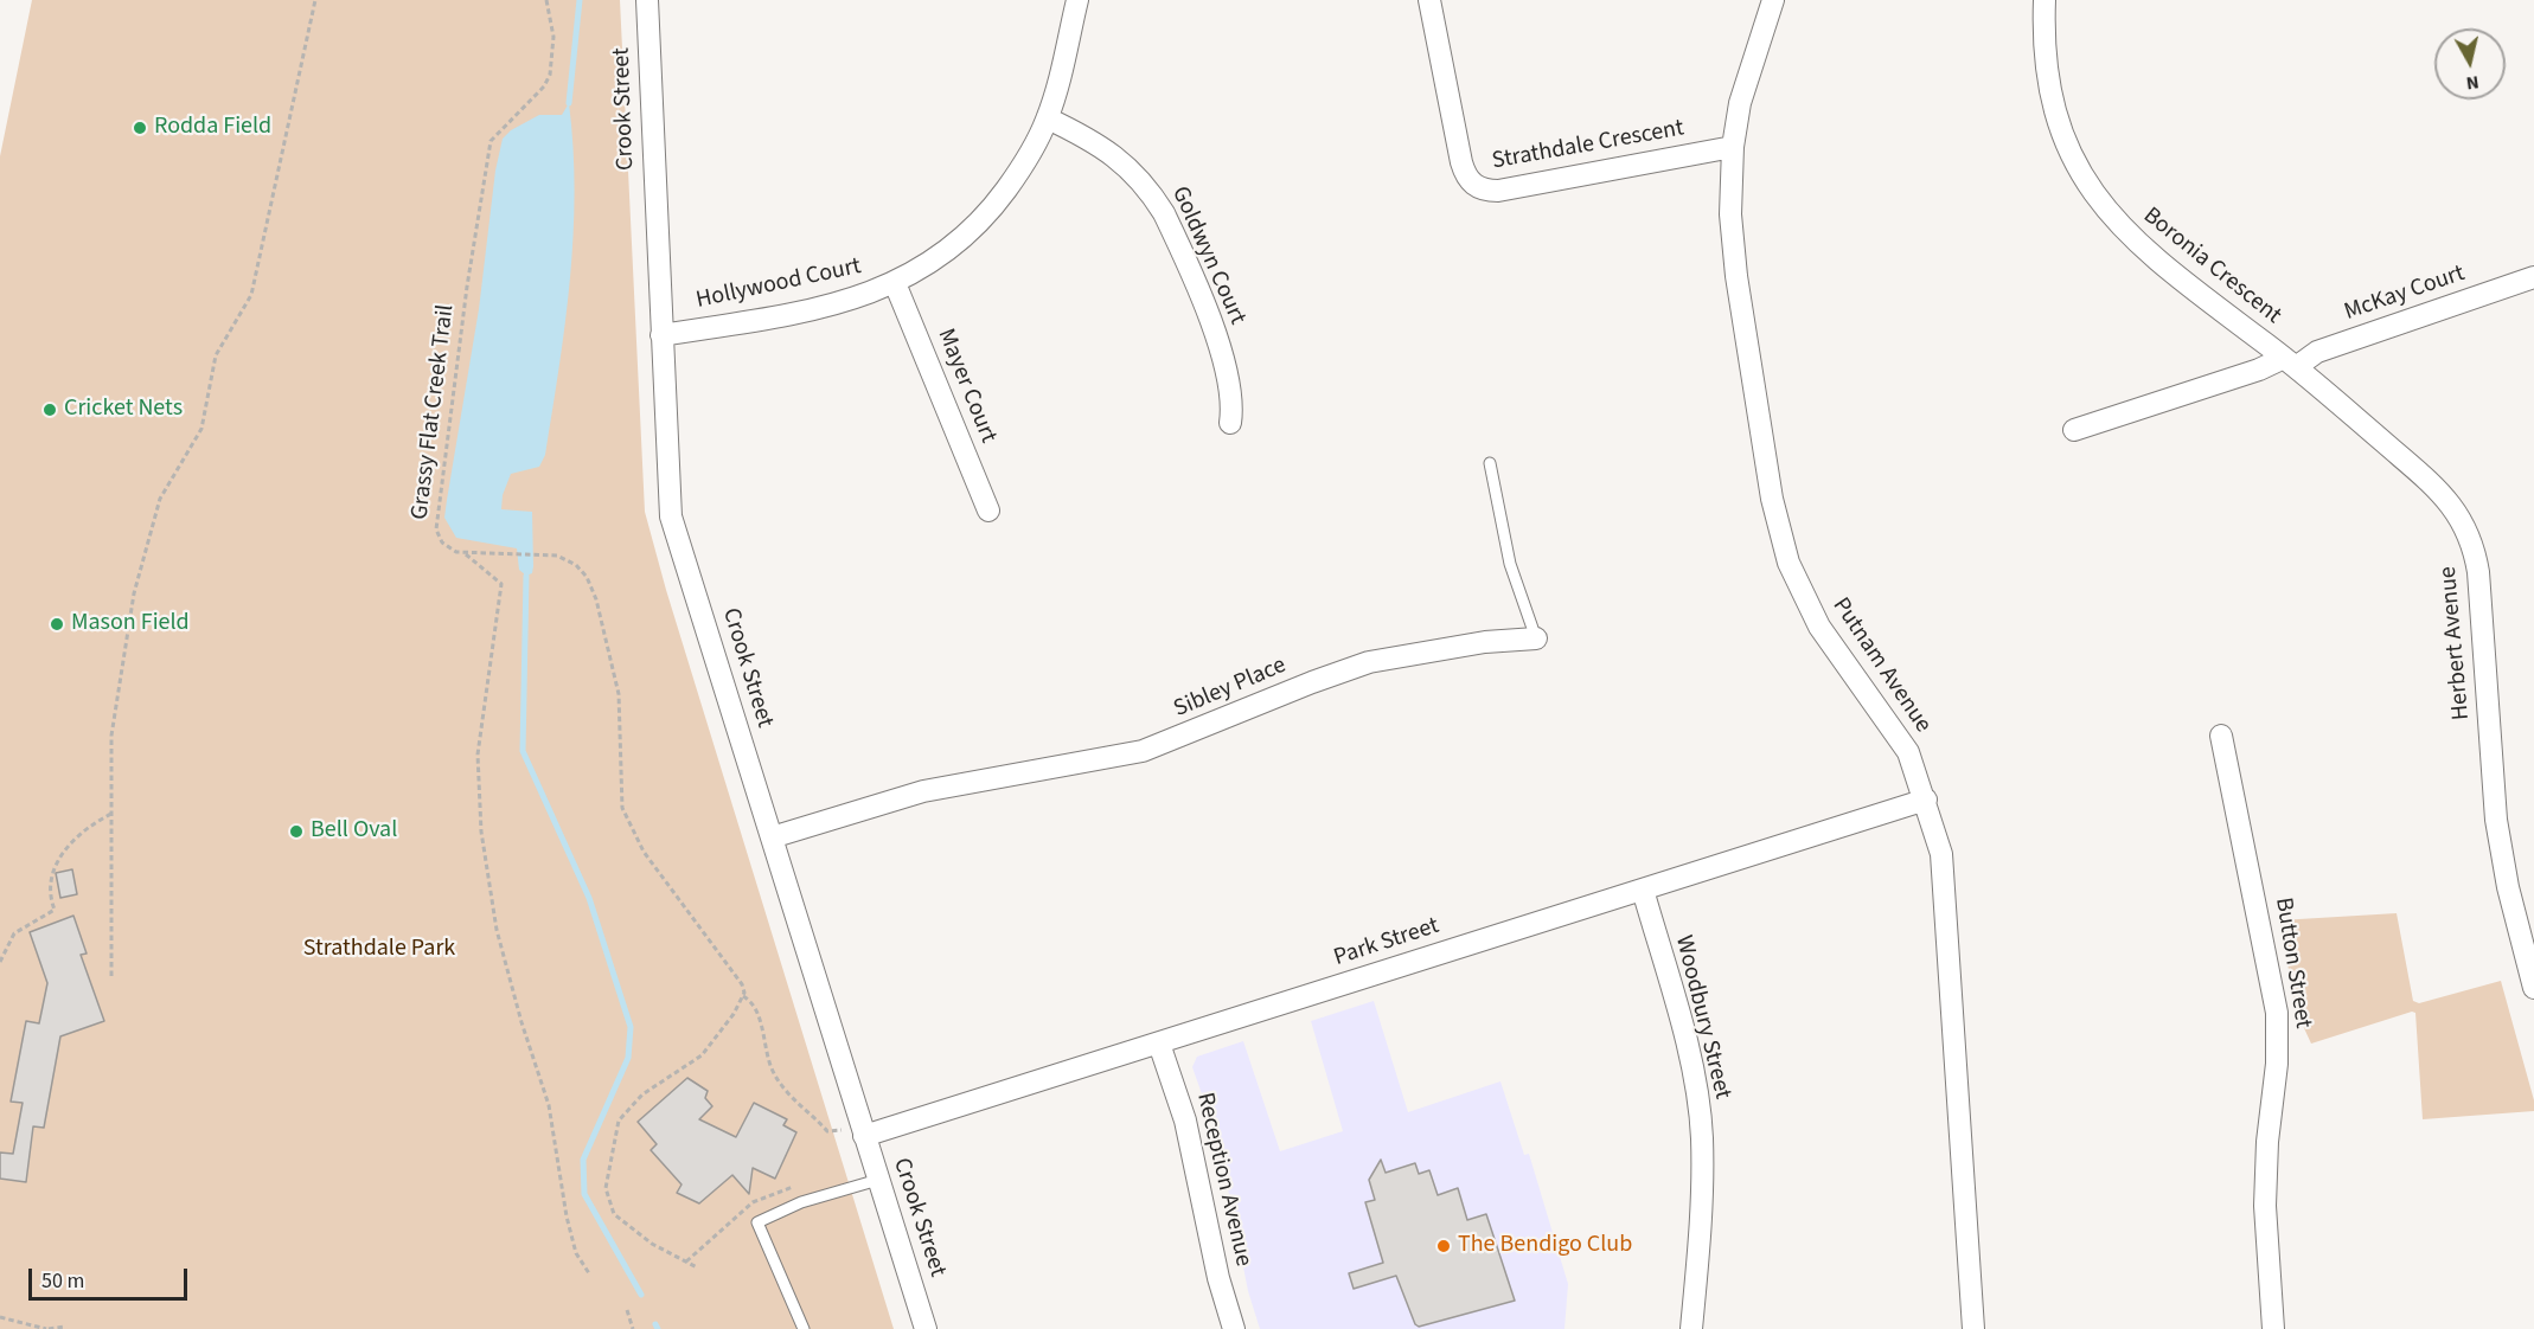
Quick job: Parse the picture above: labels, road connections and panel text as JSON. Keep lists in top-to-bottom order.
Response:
{
  "streets": {
    "street": [
      "Crook Street",
      "Strathdale Crescent",
      "Goldwyn Court",
      "Boronia Crescent",
      "Hollywood Court",
      "McKay Court",
      "Mayer Court",
      "Herbert Avenue",
      "Putnam Avenue",
      "Sibley Place",
      "Park Street",
      "Button Street",
      "Woodbury Street",
      "Reception Avenue"
    ],
    "path": ["Grassy Flat Creek Trail"]
  },
  "crossings": [
    ["Crook Street", "Hollywood Court"],
    ["Crook Street", "Sibley Place"],
    ["Crook Street", "Park Street"],
    ["Strathdale Crescent", "Putnam Avenue"],
    ["Goldwyn Court", "Hollywood Court"],
    ["Boronia Crescent", "McKay Court"],
    ["Boronia Crescent", "Herbert Avenue"],
    ["Hollywood Court", "Mayer Court"],
    ["McKay Court", "Herbert Avenue"],
    ["Putnam Avenue", "Park Street"],
    ["Park Street", "Woodbury Street"],
    ["Park Street", "Reception Avenue"]
  ],
  "parks": ["Strathdale Park"],
  "places": [
    "Rodda Field",
    "Cricket Nets",
    "Mason Field",
    "Bell Oval",
    "The Bendigo Club"
  ],
  "scale_bar": "50 m",
  "north": "bottom"
}
